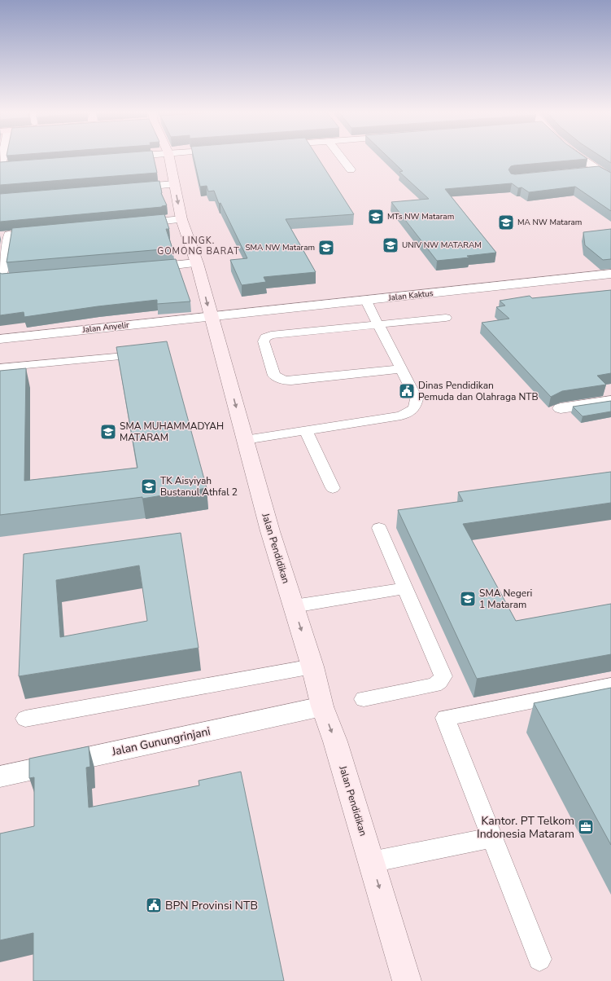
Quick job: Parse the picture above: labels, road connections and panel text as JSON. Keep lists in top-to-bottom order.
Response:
{
  "streets": {
    "main road": ["Jalan Pendidikan"],
    "street": ["Jalan Kaktus", "Jalan Anyelir", "Jalan Gunungrinjani"]
  },
  "crossings": [
    ["Jalan Kaktus", "Jalan Anyelir"],
    ["Jalan Kaktus", "Jalan Pendidikan"],
    ["Jalan Anyelir", "Jalan Pendidikan"],
    ["Jalan Pendidikan", "Jalan Gunungrinjani"]
  ],
  "one_way": ["Jalan Pendidikan"],
  "districts": ["LINGK. GOMONG BARAT"],
  "places": {
    "school or university": [
      "MTs NW Mataram",
      "MA NW Mataram",
      "UNIV NW MATARAM",
      "SMA NW Mataram",
      "SMA MUHAMMADYAH MATARAM",
      "TK Aisyiyah Bustanul Athfal 2",
      "SMA Negeri 1 Mataram"
    ],
    "public building": ["Dinas Pendidikan Pemuda dan Olahraga NTB", "BPN Provinsi NTB"],
    "office": ["Kantor. PT Telkom Indonesia Mataram"]
  }
}
